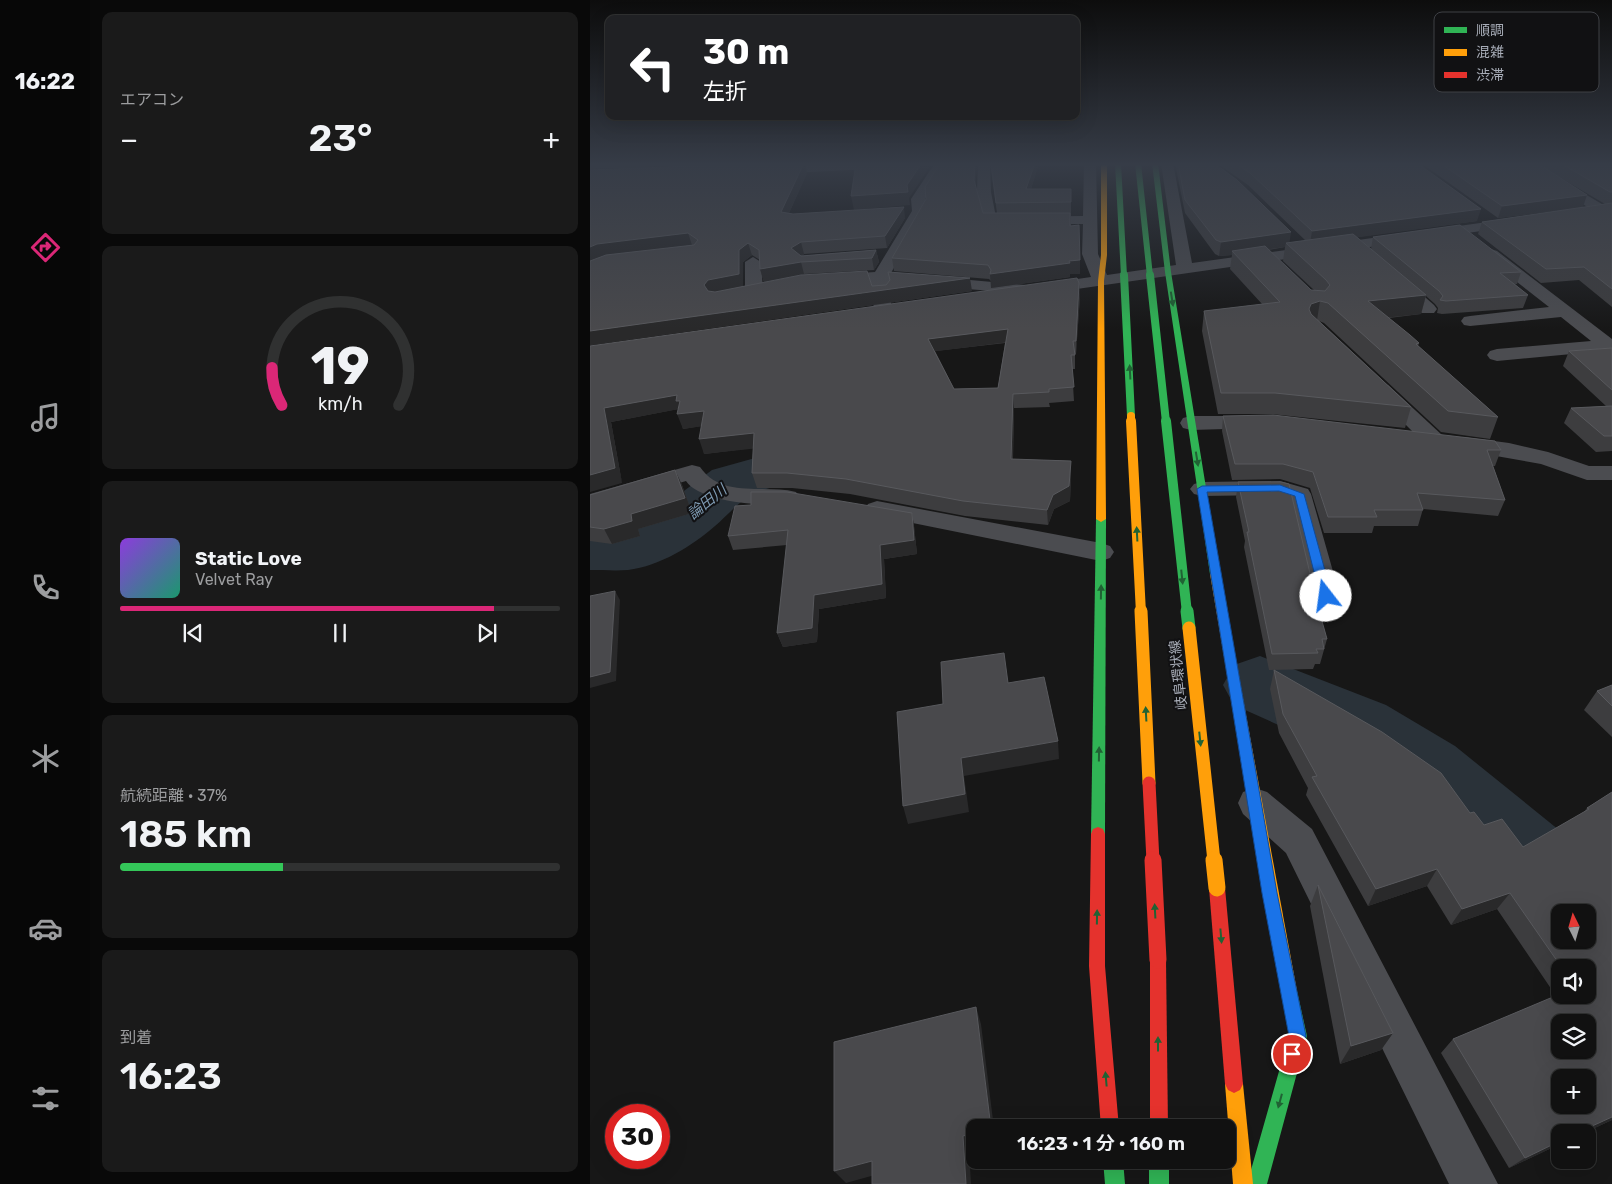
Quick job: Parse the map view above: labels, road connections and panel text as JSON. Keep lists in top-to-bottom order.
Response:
{
  "streets": {
    "main road": ["岐阜環状線"]
  },
  "water": ["論田川"],
  "legend": ["順調", "混雑", "渋滞"],
  "north": "top",
  "page": {
    "tabs": "16:22",
    "tile": [
      "エアコン",
      ["航続距離 · 37%", "185 km"],
      ["到着", "16:23"]
    ],
    "turn": ["30 m", "左折"],
    "heat": ["−", "23°", "+"],
    "song": ["Static Love", "Velvet Ray"],
    "map_buttons": ["+", "−"],
    "limit": "30",
    "trip": "16:23 · 1 分 · 160 m",
    "gauge": ["19", "km/h"]
  }
}
